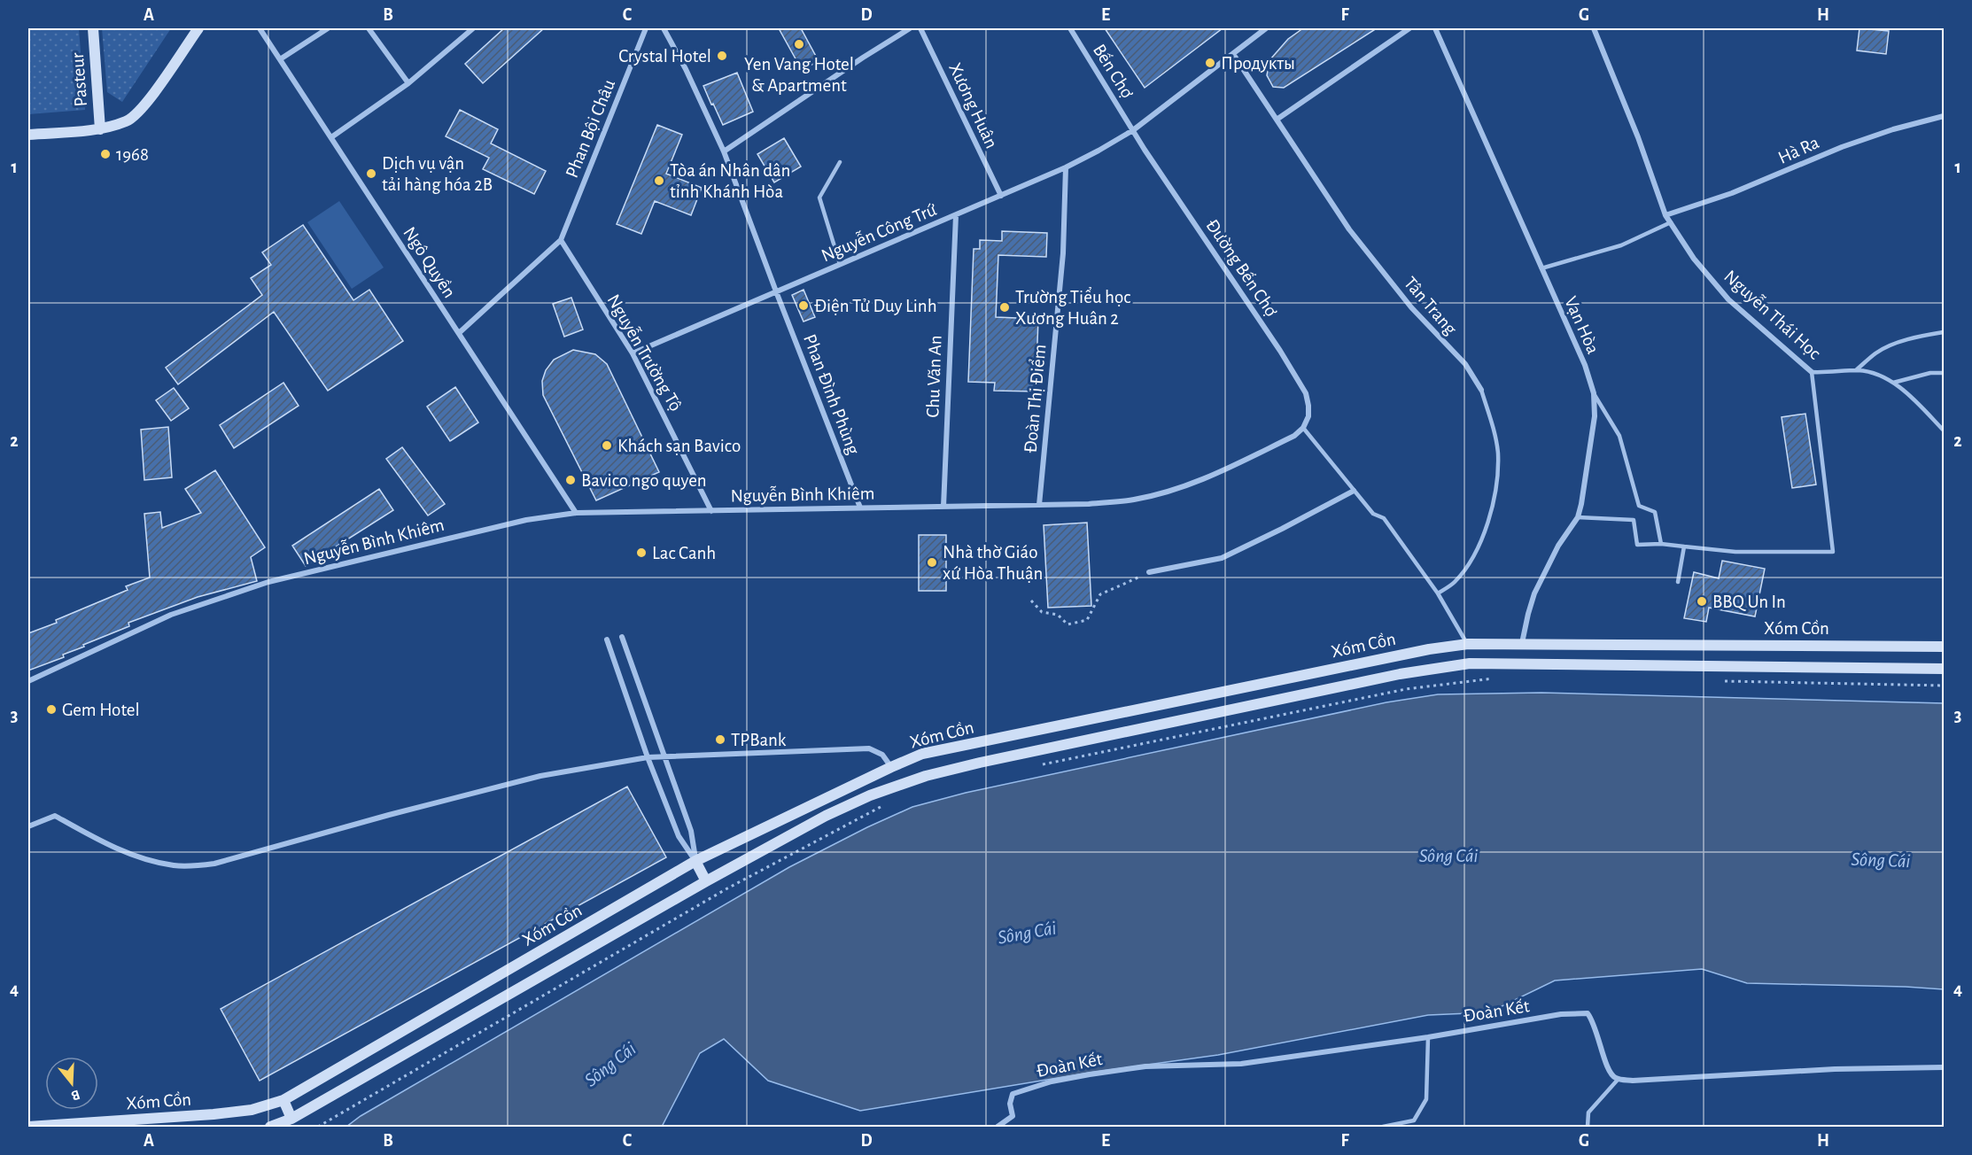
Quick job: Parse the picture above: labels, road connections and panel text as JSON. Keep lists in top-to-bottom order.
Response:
{
  "streets": {
    "street": [
      "Bến Chợ",
      "Pasteur",
      "Xương Huân",
      "Phan Bội Châu",
      "Hà Ra",
      "Nguyễn Công Trứ",
      "Ngô Quyền",
      "Đường Bến Chợ",
      "Tân Trang",
      "Nguyễn Thái Học",
      "Vạn Hòa",
      "Nguyễn Trường Tộ",
      "Chu Văn An",
      "Phan Đình Phùng",
      "Đoàn Thị Điểm",
      "Nguyễn Bình Khiêm",
      "Xóm Cồn",
      "Đoàn Kết"
    ]
  },
  "crossings": [
    ["Bến Chợ", "Nguyễn Công Trứ"],
    ["Bến Chợ", "Đường Bến Chợ"],
    ["Xương Huân", "Nguyễn Công Trứ"],
    ["Phan Bội Châu", "Nguyễn Trường Tộ"],
    ["Hà Ra", "Nguyễn Thái Học"],
    ["Nguyễn Công Trứ", "Đường Bến Chợ"],
    ["Nguyễn Công Trứ", "Tân Trang"],
    ["Nguyễn Công Trứ", "Nguyễn Trường Tộ"],
    ["Nguyễn Công Trứ", "Chu Văn An"],
    ["Nguyễn Công Trứ", "Phan Đình Phùng"],
    ["Nguyễn Công Trứ", "Đoàn Thị Điểm"],
    ["Ngô Quyền", "Nguyễn Bình Khiêm"],
    ["Đường Bến Chợ", "Nguyễn Bình Khiêm"],
    ["Vạn Hòa", "Xóm Cồn"],
    ["Nguyễn Trường Tộ", "Nguyễn Bình Khiêm"],
    ["Chu Văn An", "Nguyễn Bình Khiêm"],
    ["Phan Đình Phùng", "Nguyễn Bình Khiêm"],
    ["Đoàn Thị Điểm", "Nguyễn Bình Khiêm"]
  ],
  "water": ["Sông Cái"],
  "places": [
    "Yen Vang Hotel & Apartment",
    "Crystal Hotel",
    "Продукты",
    "1968",
    "Dịch vụ vận tải hàng hóa 2B",
    "Tòa án Nhân dân tỉnh Khánh Hòa",
    "Điện Tử Duy Linh",
    "Trường Tiểu học Xương Huân 2",
    "Khách sạn Bavico",
    "Bavico ngo quyen",
    "Lac Canh",
    "Nhà thờ Giáo xứ Hòa Thuận",
    "BBQ Un In",
    "Gem Hotel",
    "TPBank"
  ],
  "north": "bottom",
  "grid": {
    "columns": [
      "A",
      "B",
      "C",
      "D",
      "E",
      "F",
      "G",
      "H"
    ],
    "rows": [
      "1",
      "2",
      "3",
      "4"
    ]
  }
}
